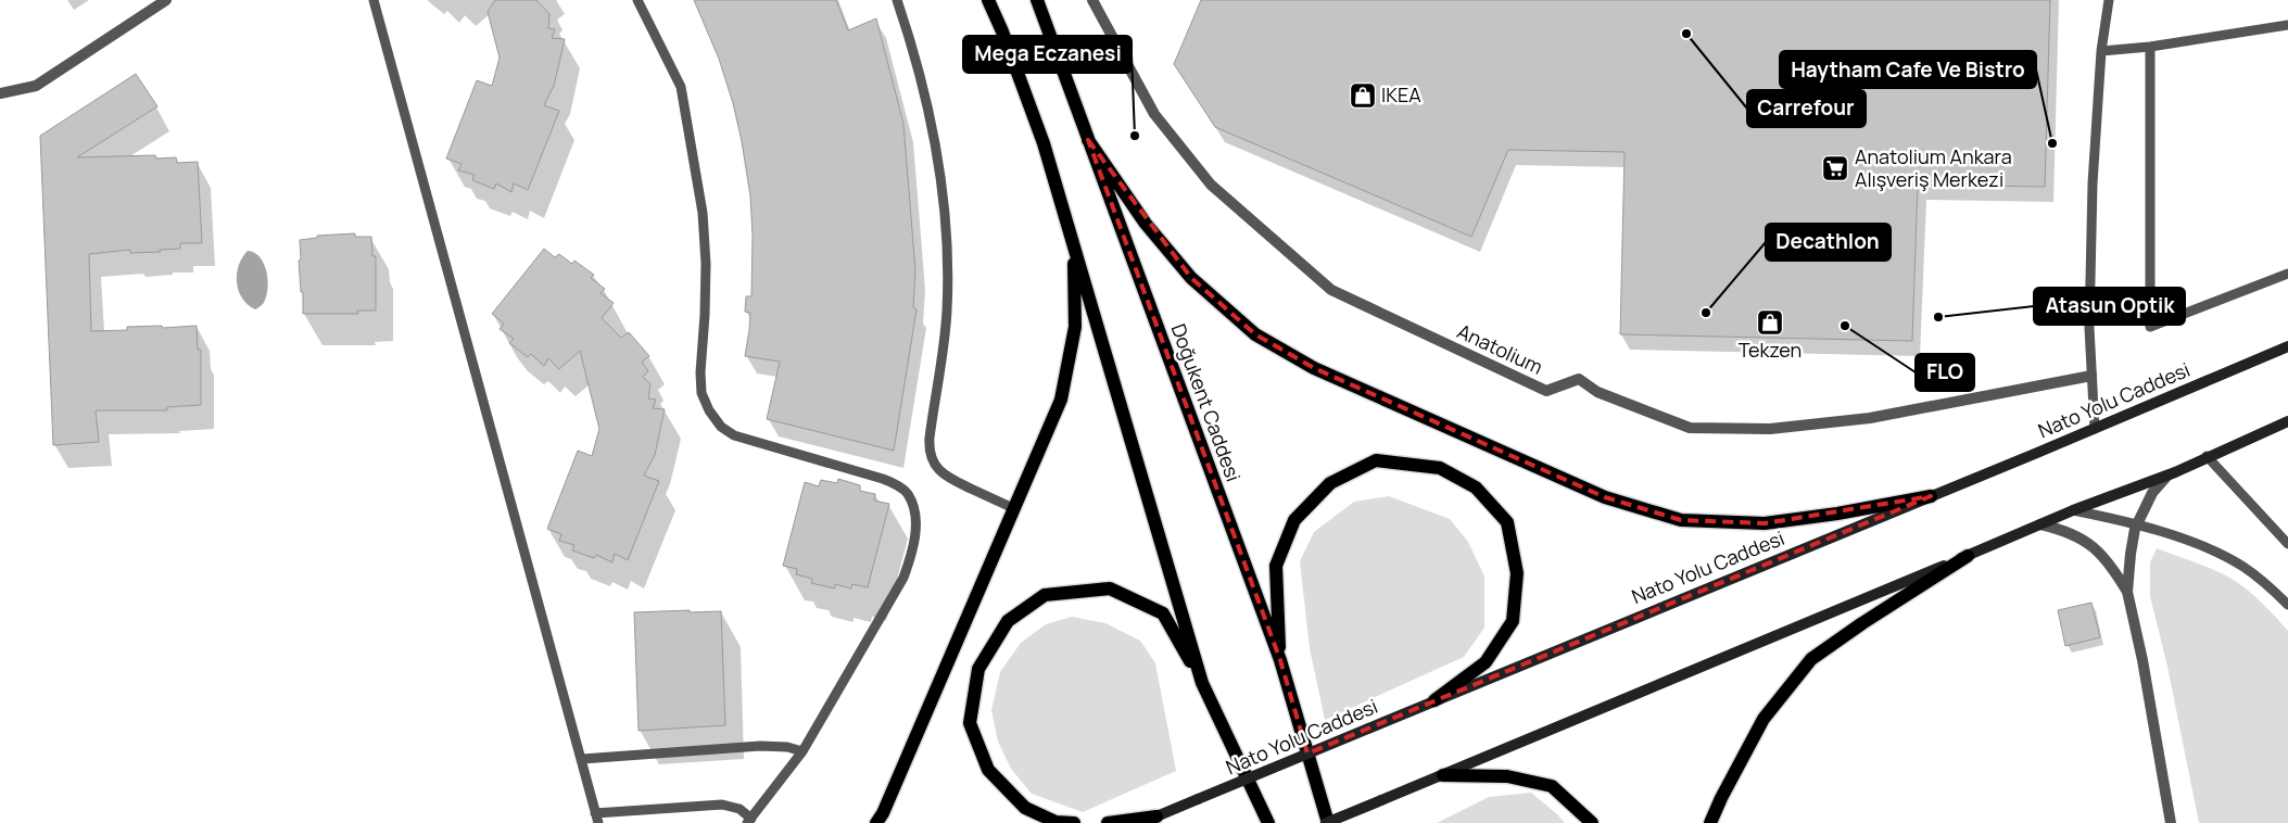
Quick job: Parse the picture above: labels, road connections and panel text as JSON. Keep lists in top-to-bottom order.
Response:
{
  "streets": {
    "main road": ["Nato Yolu Caddesi", "Doğukent Caddesi"],
    "street": ["Anatolium"]
  },
  "places": {
    "other": [
      "Carrefour",
      "Mega Eczanesi",
      "Haytham Cafe Ve Bistro",
      "Decathlon",
      "Atasun Optik",
      "FLO"
    ],
    "shop": ["IKEA", "Tekzen"],
    "supermarket": ["Anatolium Ankara Alışveriş Merkezi"]
  }
}
